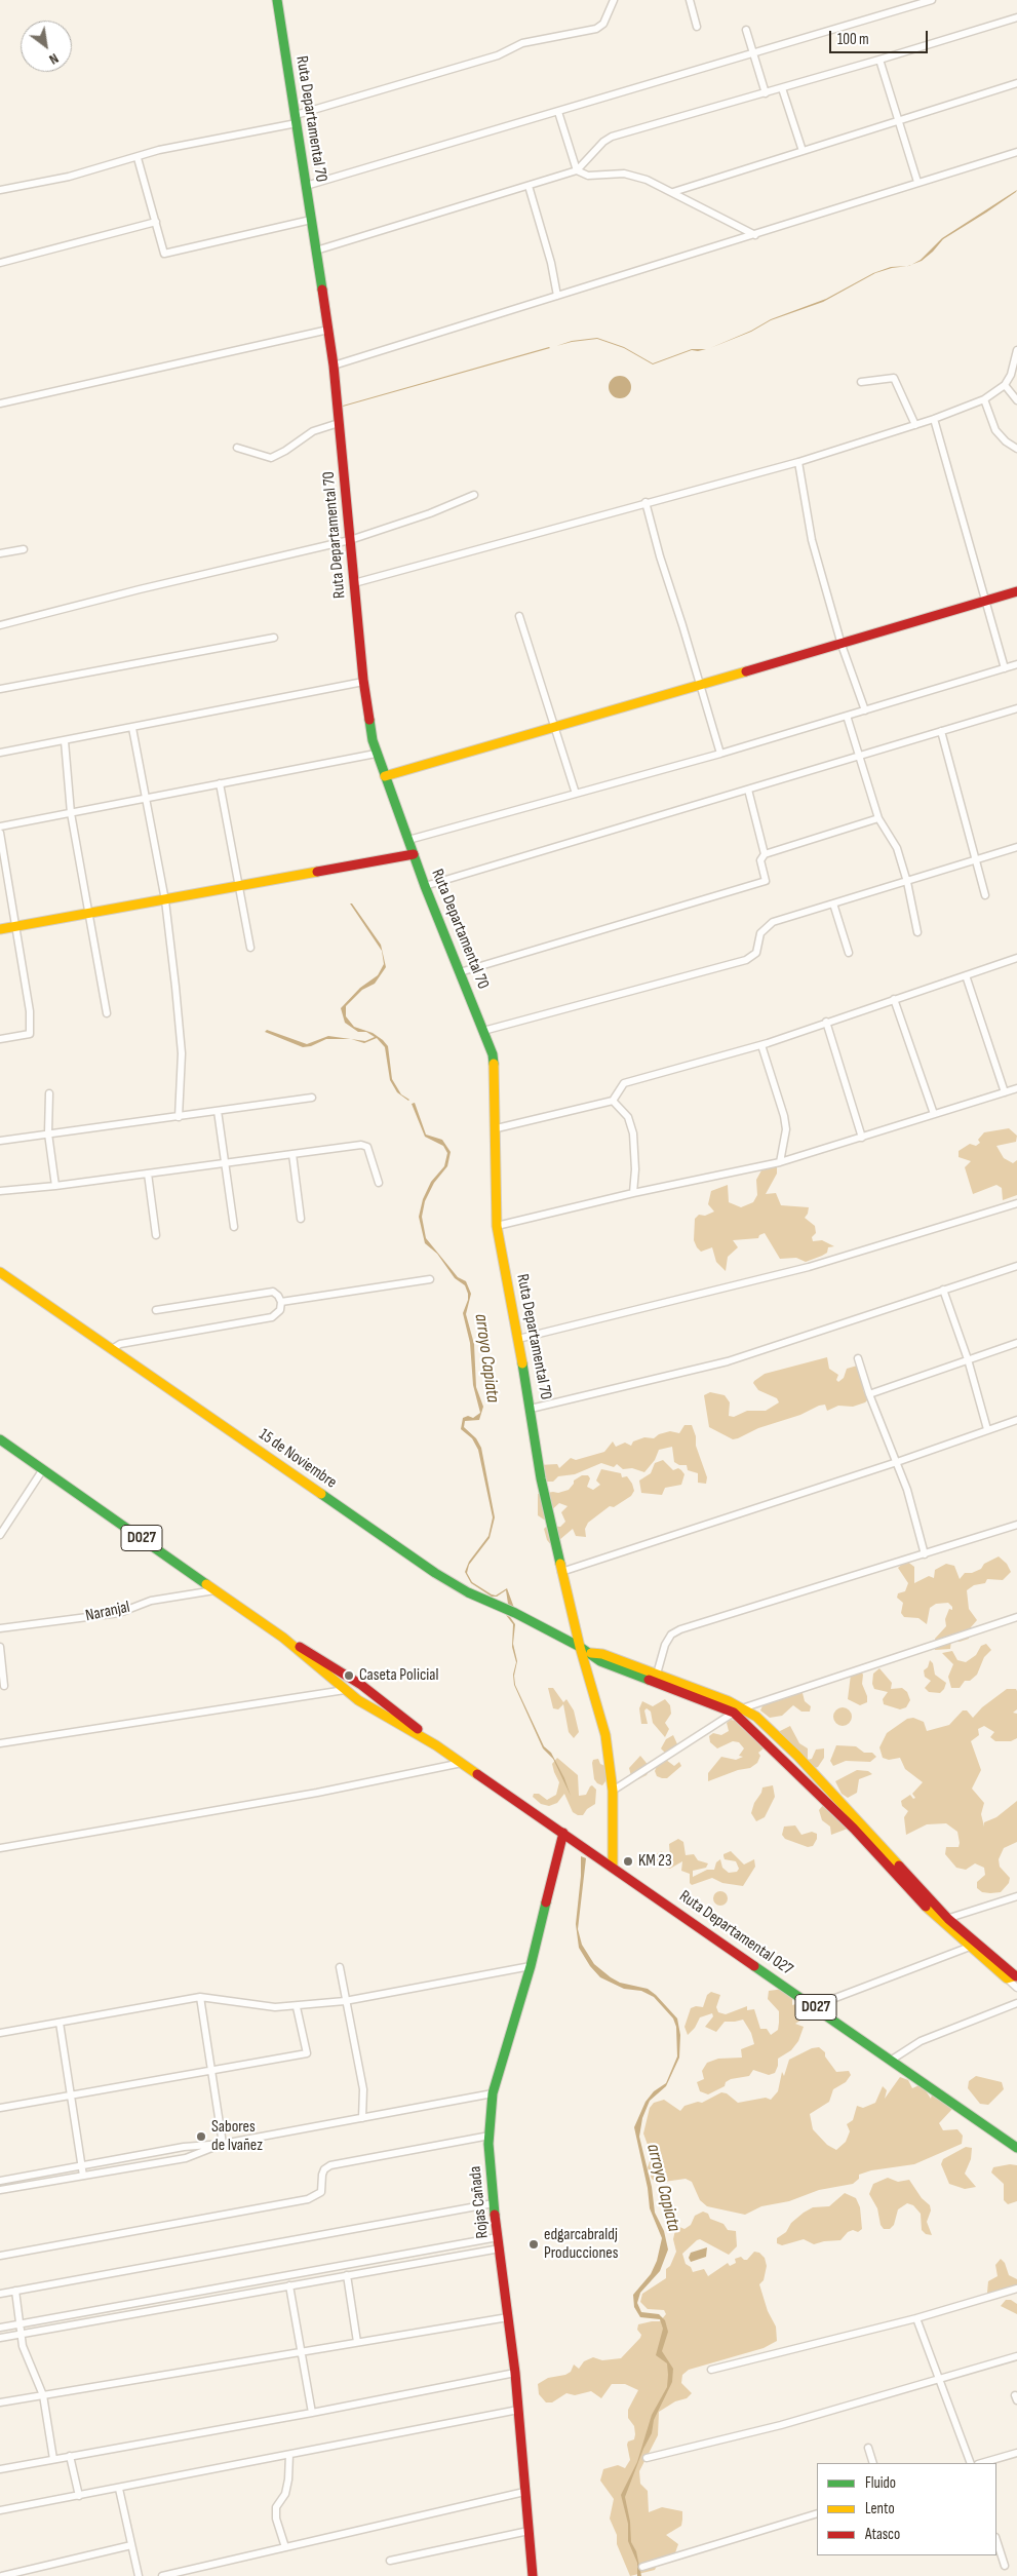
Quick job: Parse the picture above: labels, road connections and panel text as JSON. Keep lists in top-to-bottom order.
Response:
{
  "streets": {
    "main road": [
      "Ruta Departamental 70",
      "15 de Noviembre",
      "D027",
      "Ruta Departamental 027",
      "Rojas Cañada"
    ],
    "street": ["Naranjal"]
  },
  "crossings": [
    ["Ruta Departamental 70", "15 de Noviembre"],
    ["Ruta Departamental 70", "Ruta Departamental 027"],
    ["Naranjal", "Ruta Departamental 027"],
    ["Ruta Departamental 027", "Rojas Cañada"]
  ],
  "water": ["arroyo Capiata"],
  "places": [
    "Caseta Policial",
    "KM 23",
    "Sabores de Ivañez",
    "edgarcabraldj Producciones"
  ],
  "legend": ["Fluido", "Lento", "Atasco"],
  "scale_bar": "100 m",
  "north": "bottom right"
}
